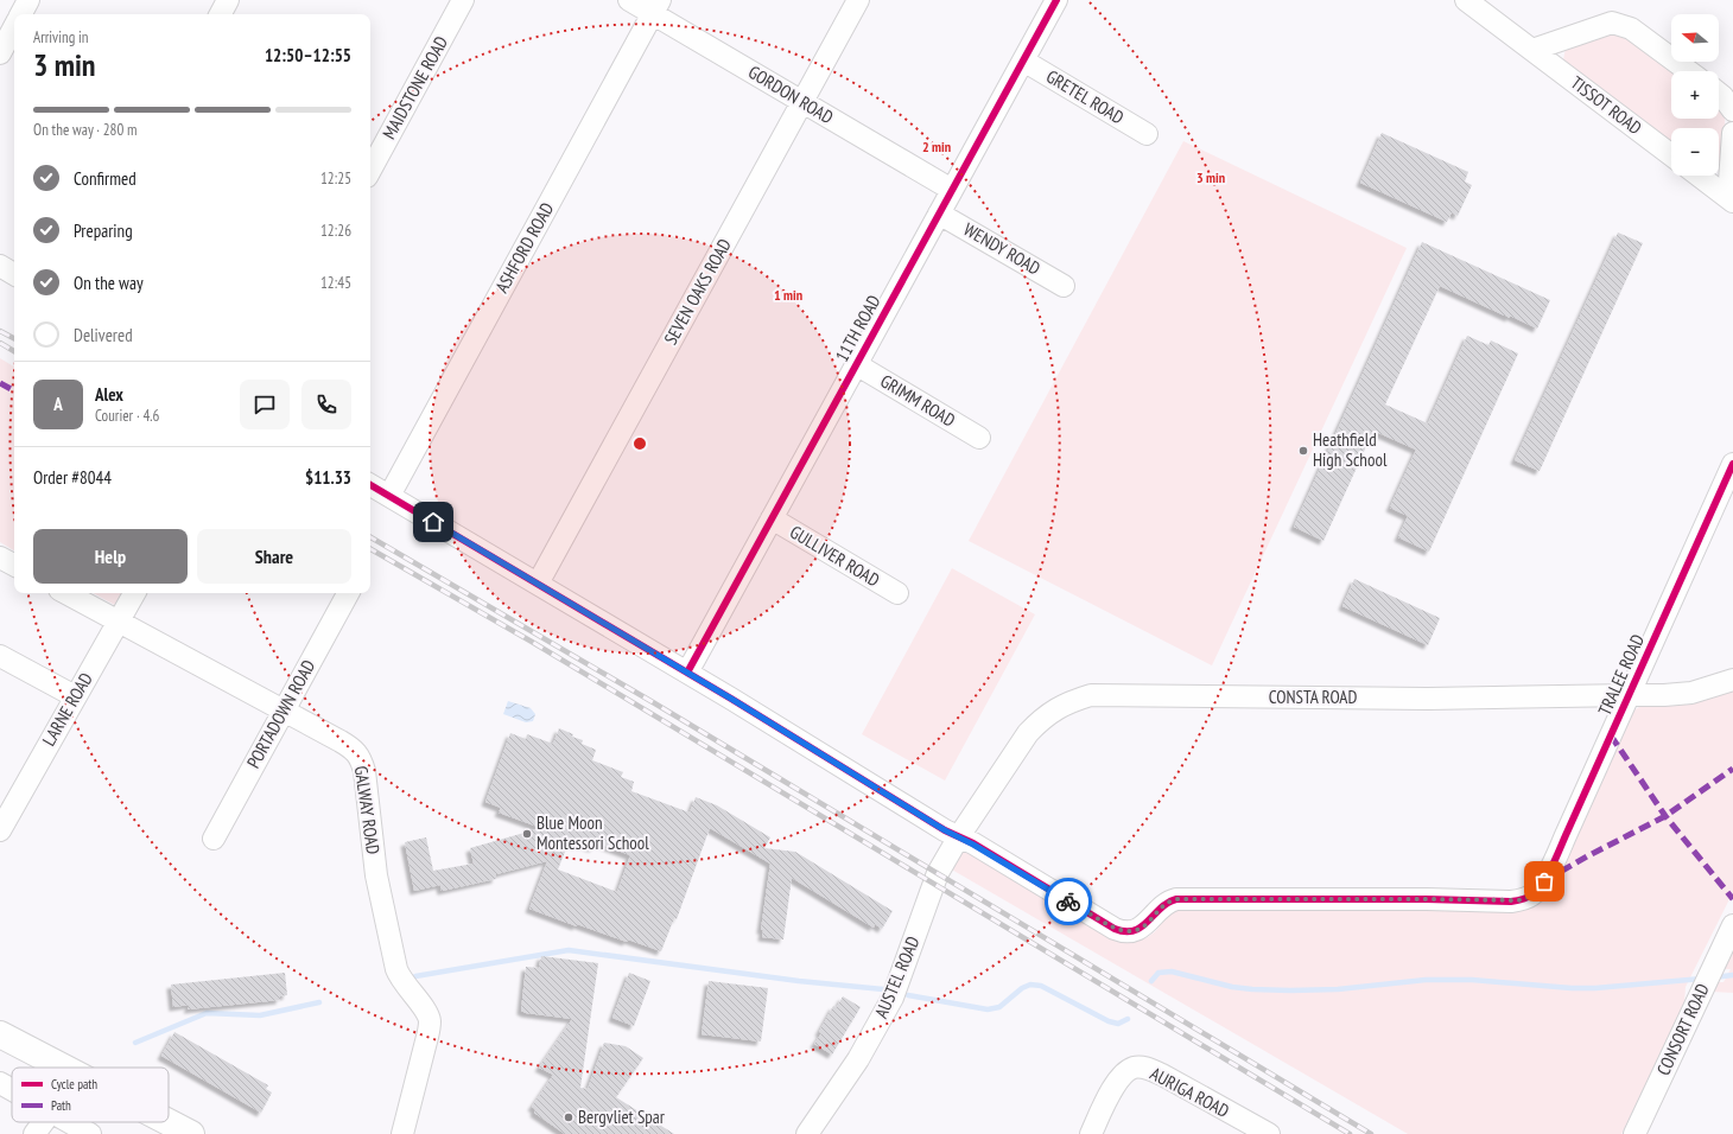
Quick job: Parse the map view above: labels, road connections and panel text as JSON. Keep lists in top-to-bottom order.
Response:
{
  "streets": {
    "street": [
      "MAIDSTONE ROAD",
      "GORDON ROAD",
      "GRETEL ROAD",
      "TISSOT ROAD",
      "ASHFORD ROAD",
      "WENDY ROAD",
      "SEVEN OAKS ROAD",
      "11TH ROAD",
      "GRIMM ROAD",
      "GULLIVER ROAD",
      "TRALEE ROAD",
      "CONSTA ROAD",
      "LARNE ROAD",
      "PORTADOWN ROAD",
      "GALWAY ROAD",
      "AUSTEL ROAD",
      "CONSORT ROAD",
      "AURIGA ROAD"
    ]
  },
  "crossings": [
    ["GORDON ROAD", "ASHFORD ROAD"],
    ["GORDON ROAD", "SEVEN OAKS ROAD"],
    ["GORDON ROAD", "11TH ROAD"],
    ["GRETEL ROAD", "11TH ROAD"],
    ["WENDY ROAD", "11TH ROAD"],
    ["11TH ROAD", "GRIMM ROAD"],
    ["11TH ROAD", "GULLIVER ROAD"],
    ["TRALEE ROAD", "CONSTA ROAD"],
    ["TRALEE ROAD", "AUSTEL ROAD"],
    ["CONSTA ROAD", "AUSTEL ROAD"],
    ["LARNE ROAD", "GALWAY ROAD"],
    ["PORTADOWN ROAD", "GALWAY ROAD"]
  ],
  "places": ["Heathfield High School", "Blue Moon Montessori School", "Bergvliet Spar"],
  "legend": ["Cycle path", "Path"],
  "north": "left",
  "page": {
    "map_buttons": ["+", "−"],
    "heading": ["3 min", "Arriving in", "12:50–12:55"],
    "panel": [
      "Alex",
      "Courier · 4.6",
      "Order #8044",
      "$11.33"
    ],
    "bar": "On the way · 280 m",
    "list": [
      ["Confirmed", "12:25"],
      ["Preparing", "12:26"],
      ["On the way", "12:45"],
      "Delivered"
    ],
    "round": "A",
    "buttons": ["Help", "Share"]
  },
  "rings": ["2 min", "3 min", "1 min"]
}
